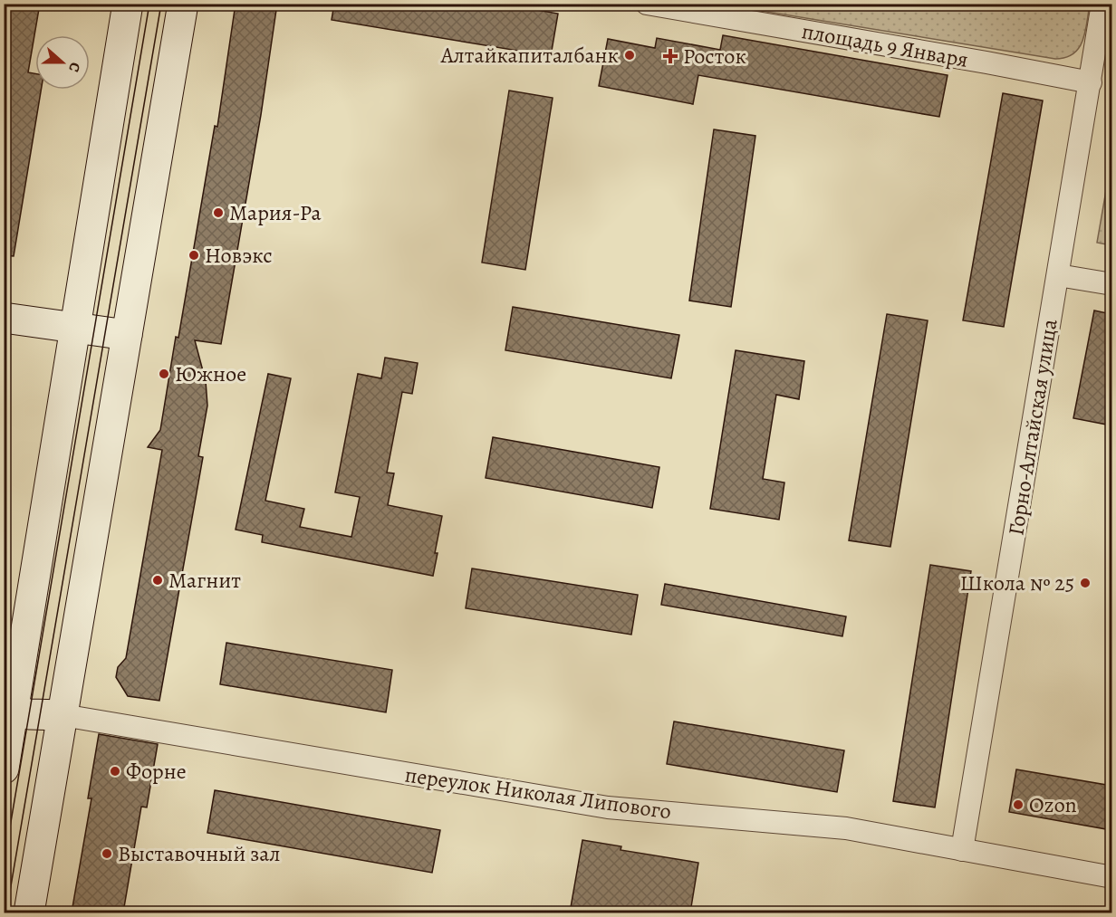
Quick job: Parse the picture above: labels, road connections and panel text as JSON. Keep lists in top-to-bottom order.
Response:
{
  "streets": {
    "street": ["площадь 9 Января", "Горно-Алтайская улица", "переулок Николая Липового"]
  },
  "crossings": [
    ["площадь 9 Января", "Горно-Алтайская улица"],
    ["Горно-Алтайская улица", "переулок Николая Липового"]
  ],
  "places": {
    "other": [
      "Алтайкапиталбанк",
      "Мария-Ра",
      "Новэкс",
      "Южное",
      "Магнит",
      "Школа № 25",
      "Форне",
      "Ozon",
      "Выставочный зал"
    ],
    "health": ["Росток"]
  },
  "north": "right"
}
